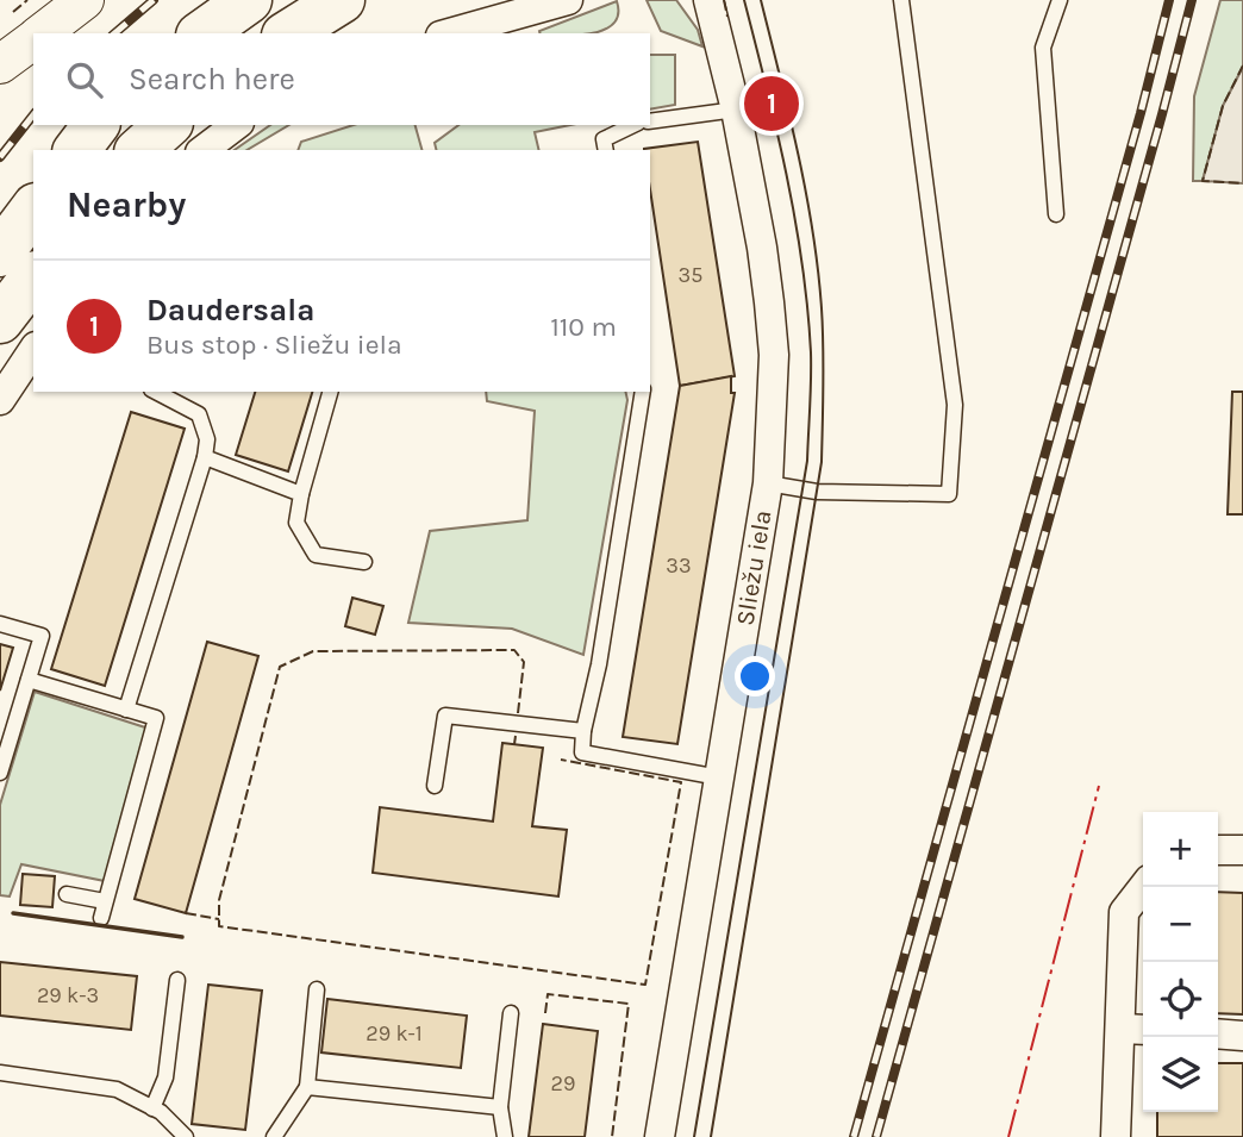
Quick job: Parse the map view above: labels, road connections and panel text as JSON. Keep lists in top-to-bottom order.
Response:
{
  "streets": {
    "street": ["Sliežu iela"]
  },
  "house_numbers": [
    "35",
    "33",
    "29 k-3",
    "29 k-1",
    "29"
  ],
  "page": {
    "search": "Search here",
    "pins": "1",
    "heading": "Nearby",
    "list": [
      {
        "mark": "1",
        "name": "Daudersala",
        "note": "Bus stop · Sliežu iela",
        "value": "110 m"
      }
    ],
    "map_buttons": ["+", "−"]
  }
}
